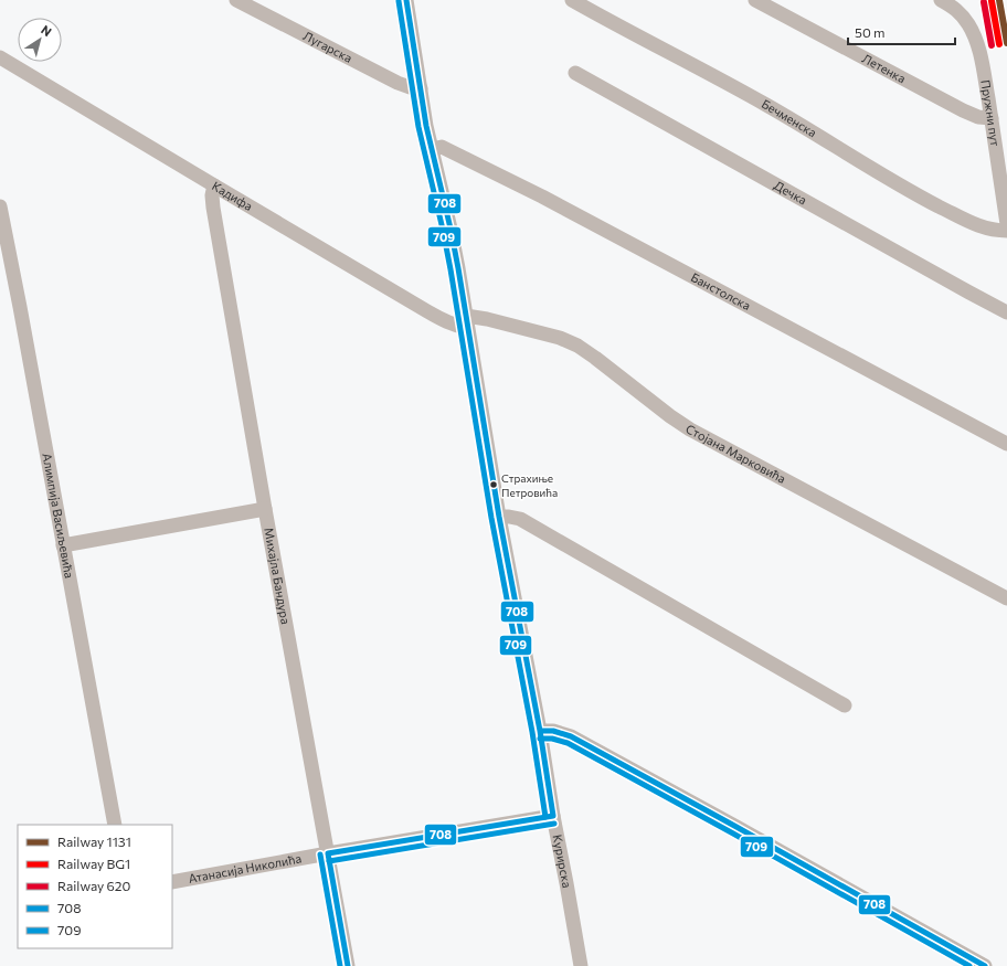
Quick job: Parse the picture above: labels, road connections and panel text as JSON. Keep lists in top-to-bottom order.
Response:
{
  "streets": {
    "street": [
      "Лугарска",
      "Летенка",
      "Пружни пут",
      "Бечменска",
      "Дечка",
      "Кадифа",
      "Банстолска",
      "Стојана Марковића",
      "Алимпија Васиљевића",
      "Михајла Бандура",
      "Курирска",
      "Атанасија Николића"
    ]
  },
  "crossings": [
    ["Лугарска", "Курирска"],
    ["Летенка", "Пружни пут"],
    ["Кадифа", "Стојана Марковића"],
    ["Кадифа", "Михајла Бандура"],
    ["Кадифа", "Курирска"],
    ["Банстолска", "Курирска"],
    ["Стојана Марковића", "Курирска"],
    ["Михајла Бандура", "Атанасија Николића"],
    ["Курирска", "Атанасија Николића"]
  ],
  "places": ["Страхиње Петровића"],
  "lines": [
    "rail line 1131",
    "transit line 708",
    "rail line BG1",
    "transit line 709",
    "rail line 620"
  ],
  "legend": [
    "Railway 1131",
    "Railway BG1",
    "Railway 620",
    "708",
    "709"
  ],
  "scale_bar": "50 m",
  "north": "top right"
}
